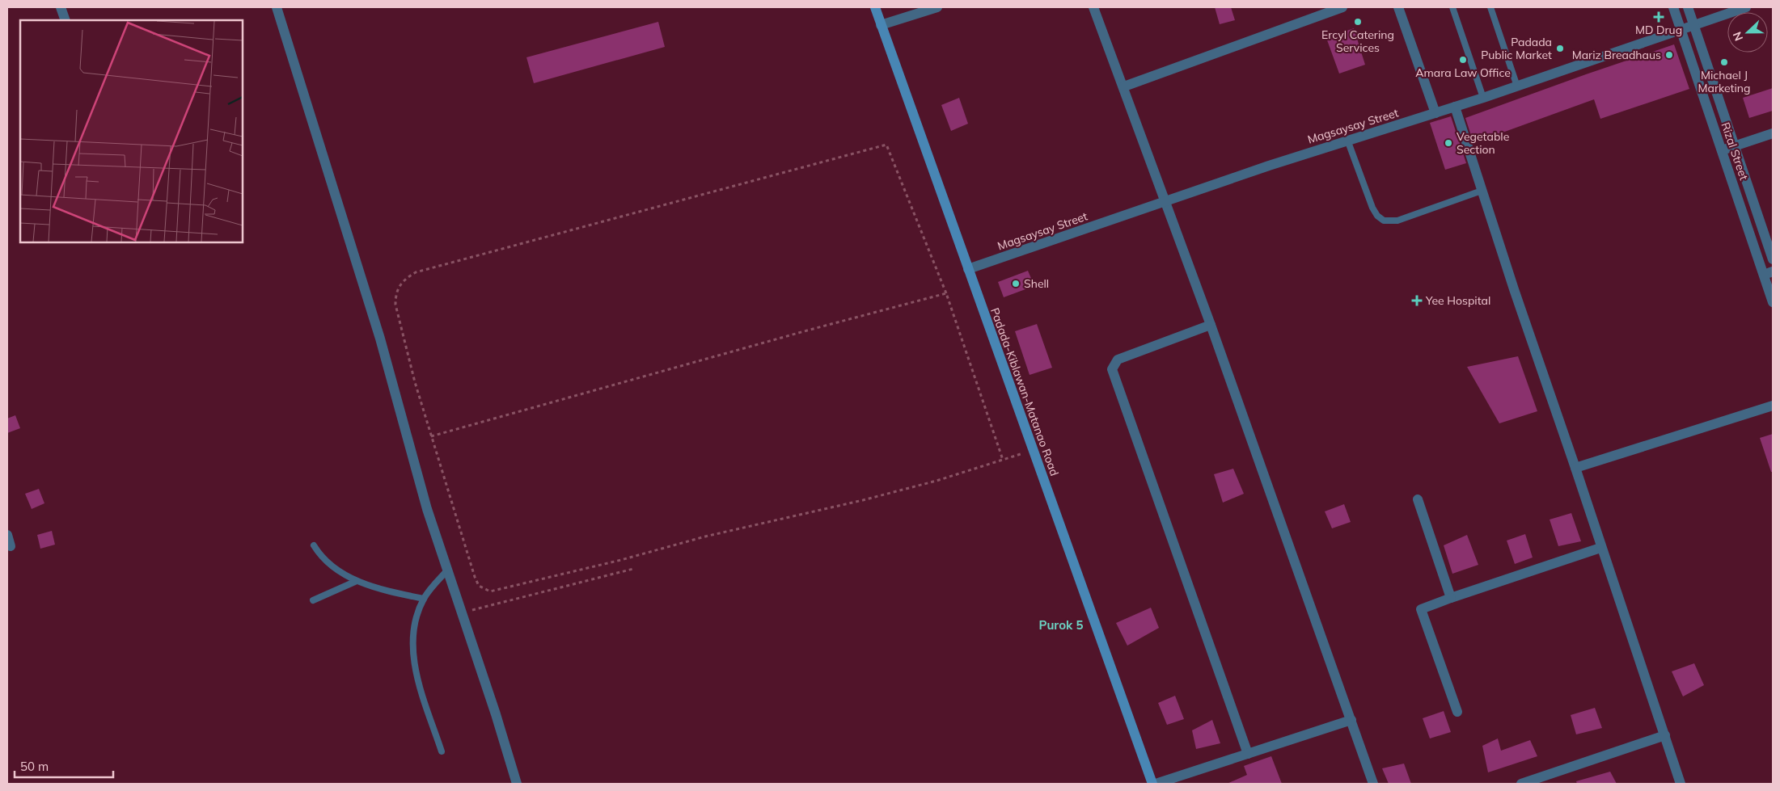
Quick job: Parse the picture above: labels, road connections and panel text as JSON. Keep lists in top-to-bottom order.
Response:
{
  "streets": {
    "main road": ["Padada-Kiblawan-Matanao Road"],
    "street": ["Magsaysay Street", "Rizal Street"]
  },
  "crossings": [
    ["Magsaysay Street", "Rizal Street"],
    ["Magsaysay Street", "Padada-Kiblawan-Matanao Road"]
  ],
  "districts": ["Purok 5"],
  "places": {
    "health": ["MD Drug", "Yee Hospital"],
    "other": [
      "Ercyl Catering Services",
      "Padada Public Market",
      "Mariz Breadhaus",
      "Amara Law Office",
      "Michael J Marketing",
      "Vegetable Section",
      "Shell"
    ]
  },
  "scale_bar": "50 m",
  "north": "left"
}
